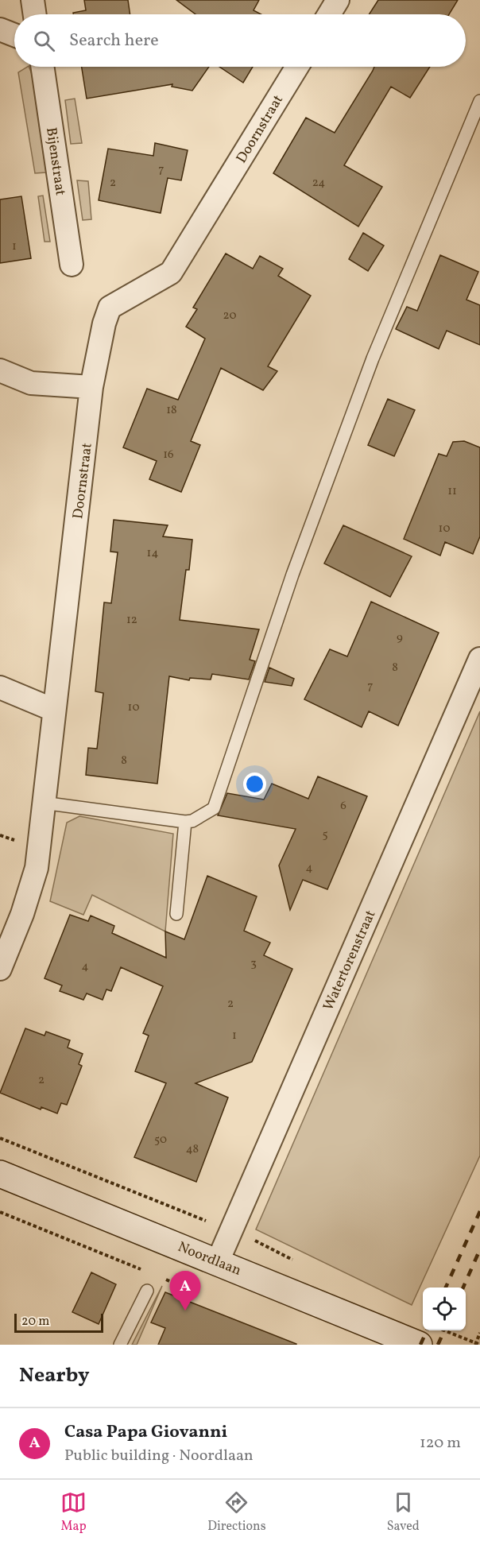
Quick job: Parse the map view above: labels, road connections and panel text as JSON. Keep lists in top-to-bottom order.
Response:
{
  "streets": {
    "street": [
      "Doornstraat",
      "Bijenstraat",
      "Watertorenstraat",
      "Noordlaan"
    ]
  },
  "crossings": [
    ["Watertorenstraat", "Noordlaan"]
  ],
  "house_numbers": [
    "7",
    "2",
    "24",
    "1",
    "20",
    "18",
    "16",
    "11",
    "10",
    "14",
    "12",
    "9",
    "8",
    "7",
    "10",
    "8",
    "6",
    "5",
    "4",
    "3",
    "4",
    "2",
    "1",
    "2",
    "50",
    "48"
  ],
  "scale_bar": "20 m",
  "page": {
    "search": "Search here",
    "pins": "A",
    "scale": "20 m",
    "heading": "Nearby",
    "list": [
      {
        "mark": "A",
        "name": "Casa Papa Giovanni",
        "note": "Public building · Noordlaan",
        "value": "120 m"
      }
    ],
    "nav": ["Map", "Directions", "Saved"]
  }
}
